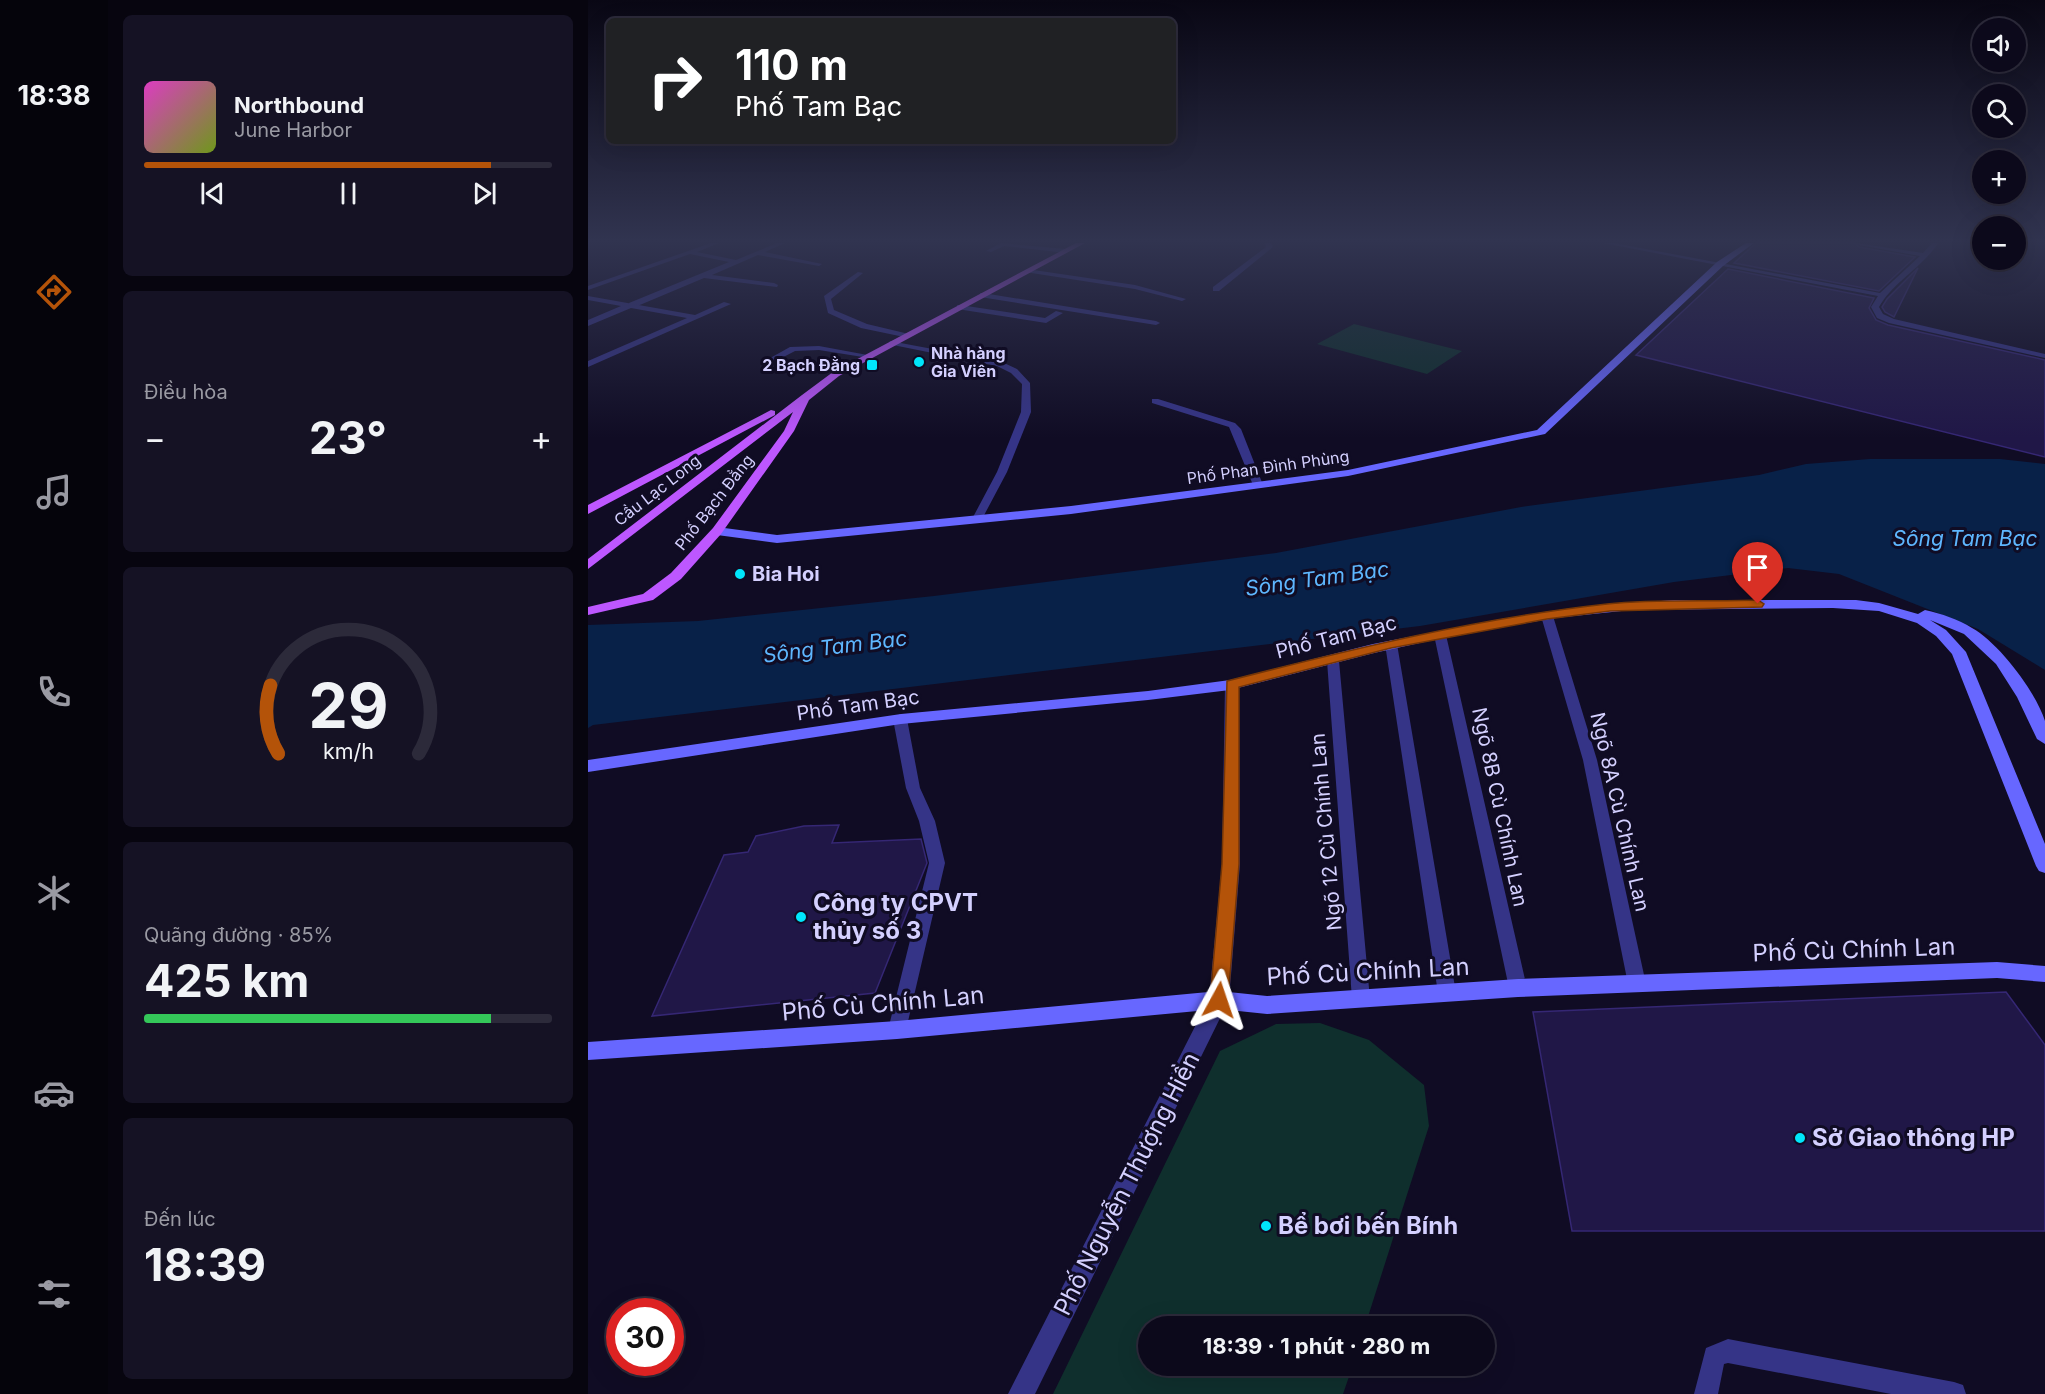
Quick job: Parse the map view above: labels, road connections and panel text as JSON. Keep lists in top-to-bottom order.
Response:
{
  "streets": {
    "main road": ["Cầu Lạc Long", "Phố Bạch Đằng"],
    "street": [
      "Phố Phan Đình Phùng",
      "Phố Tam Bạc",
      "Phố Cù Chính Lan",
      "Phố Nguyễn Thượng Hiền"
    ],
    "lane": ["Ngõ 8B Cù Chính Lan", "Ngõ 8A Cù Chính Lan", "Ngõ 12 Cù Chính Lan"]
  },
  "crossings": [
    ["Phố Phan Đình Phùng", "Phố Bạch Đằng"],
    ["Cầu Lạc Long", "Phố Bạch Đằng"],
    ["Phố Tam Bạc", "Ngõ 8B Cù Chính Lan"],
    ["Phố Tam Bạc", "Ngõ 8A Cù Chính Lan"],
    ["Phố Tam Bạc", "Ngõ 12 Cù Chính Lan"],
    ["Phố Tam Bạc", "Phố Nguyễn Thượng Hiền"],
    ["Ngõ 8B Cù Chính Lan", "Phố Cù Chính Lan"],
    ["Ngõ 8A Cù Chính Lan", "Phố Cù Chính Lan"],
    ["Ngõ 12 Cù Chính Lan", "Phố Cù Chính Lan"],
    ["Phố Cù Chính Lan", "Phố Nguyễn Thượng Hiền"]
  ],
  "water": ["Sông Tam Bạc"],
  "places": {
    "other": [
      "Nhà hàng Gia Viên",
      "Bia Hoi",
      "Công ty CPVT thủy số 3",
      "Sở Giao thông HP",
      "Bể bơi bến Bính"
    ],
    "transit": ["2 Bạch Đằng"]
  },
  "page": {
    "tabs": "18:38",
    "map_buttons": ["+", "−"],
    "turn": ["110 m", "Phố Tam Bạc"],
    "song": ["Northbound", "June Harbor"],
    "tile": [
      "Điều hòa",
      ["Quãng đường · 85%", "425 km"],
      ["Đến lúc", "18:39"]
    ],
    "heat": ["−", "23°", "+"],
    "limit": "30",
    "trip": "18:39 · 1 phút · 280 m",
    "gauge": ["29", "km/h"]
  }
}
